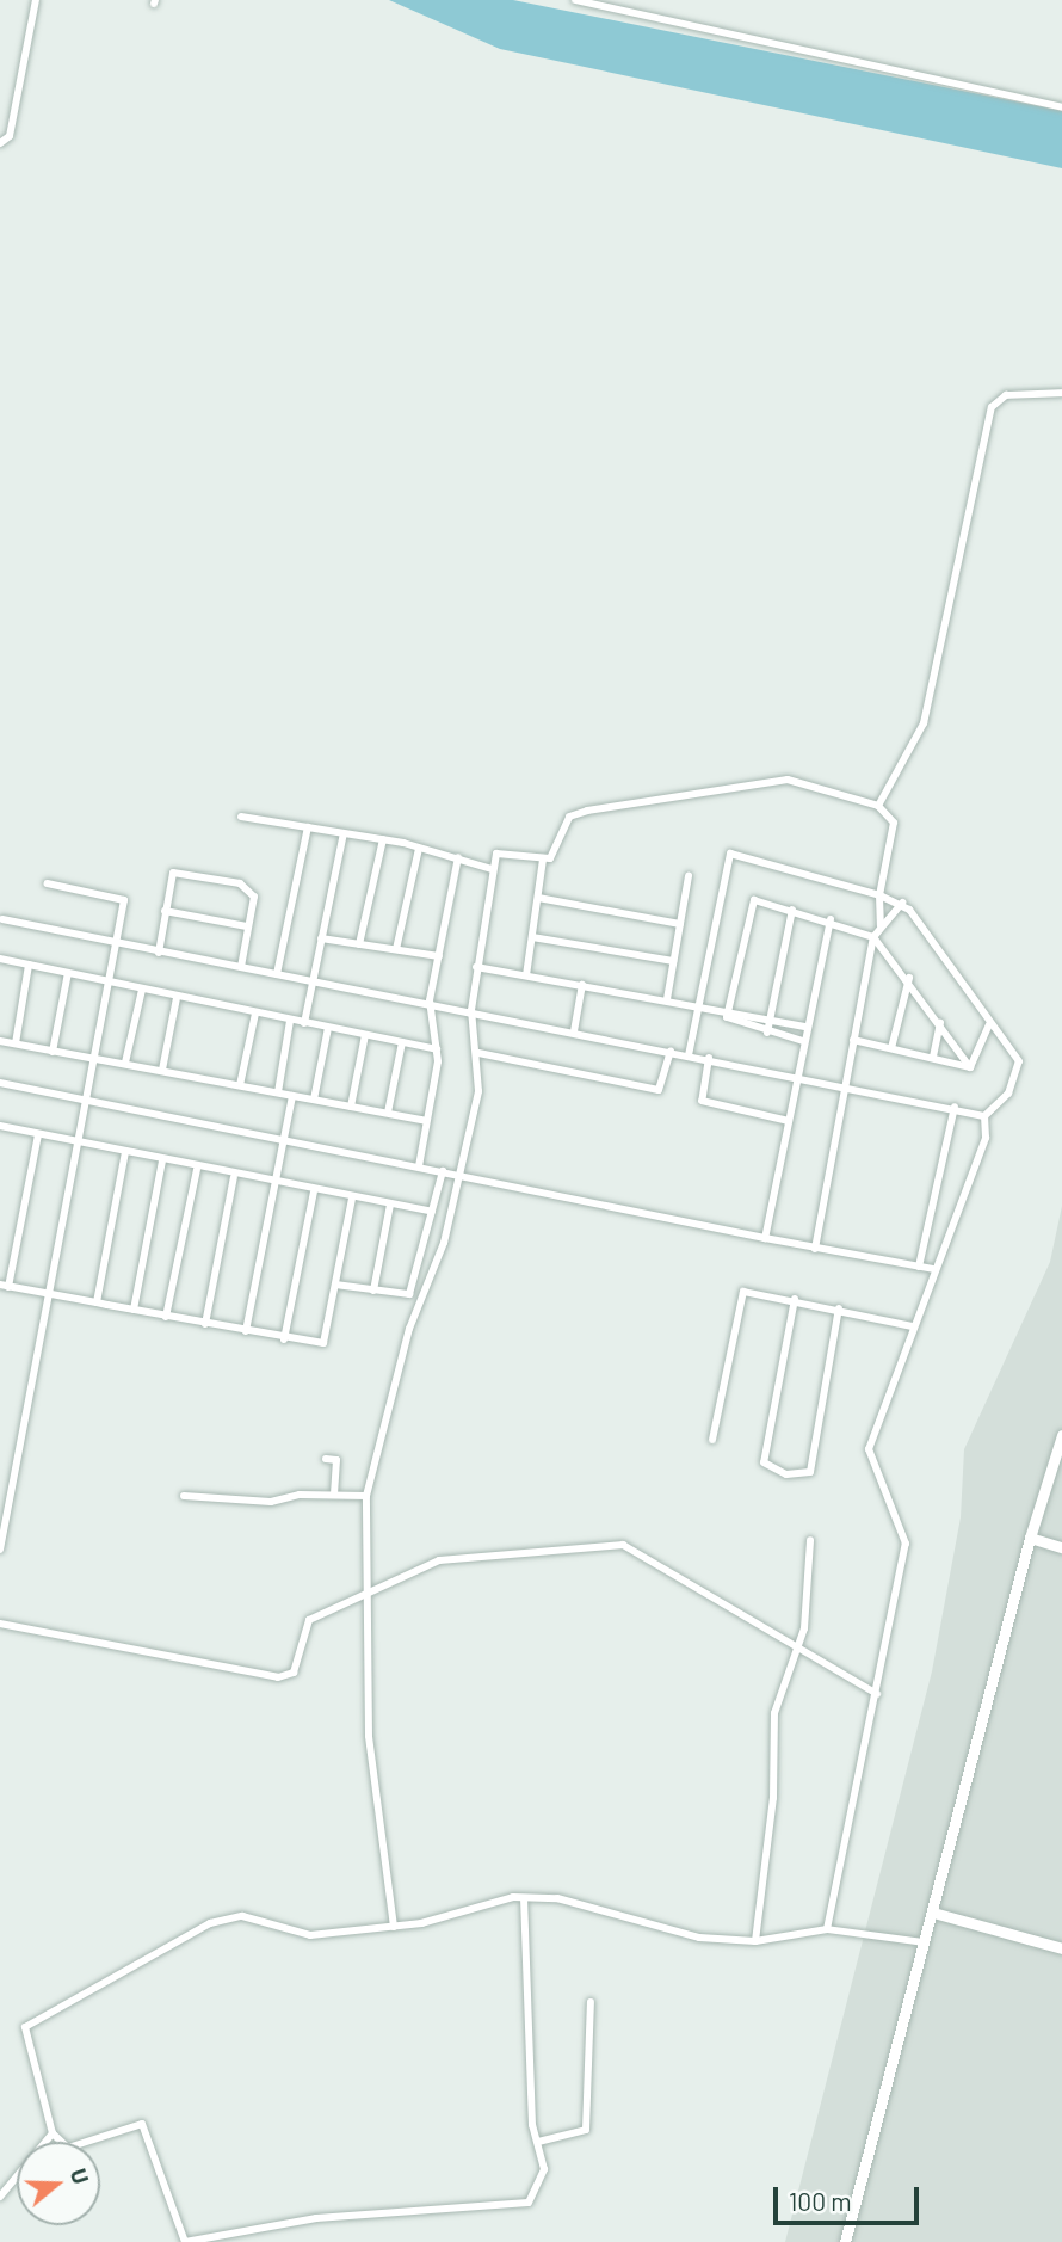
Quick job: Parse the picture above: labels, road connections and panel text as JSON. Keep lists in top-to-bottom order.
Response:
{
  "scale_bar": "100 m",
  "north": "right"
}
